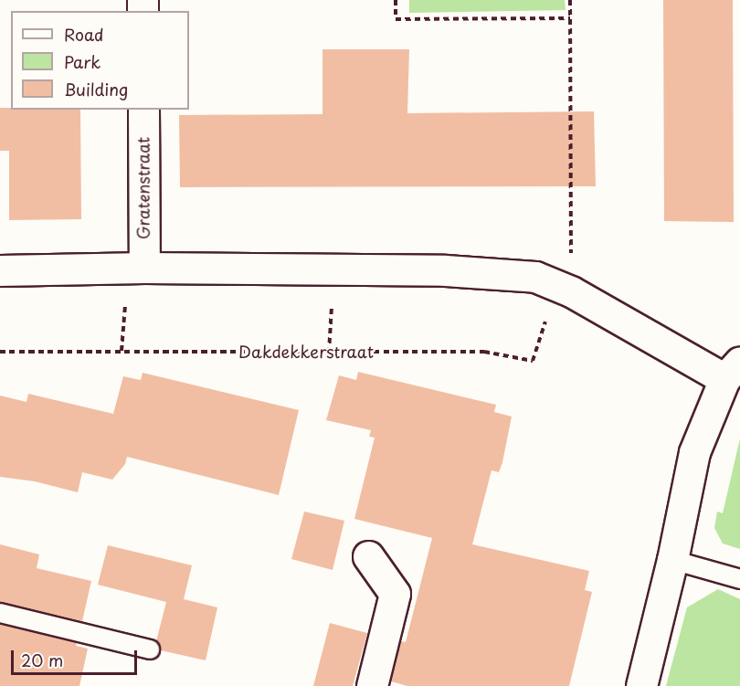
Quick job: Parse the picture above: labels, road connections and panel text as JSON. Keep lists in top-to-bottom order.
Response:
{
  "streets": {
    "street": ["Gratenstraat"],
    "path": ["Dakdekkerstraat"]
  },
  "legend": ["Road", "Park", "Building"],
  "scale_bar": "20 m"
}
